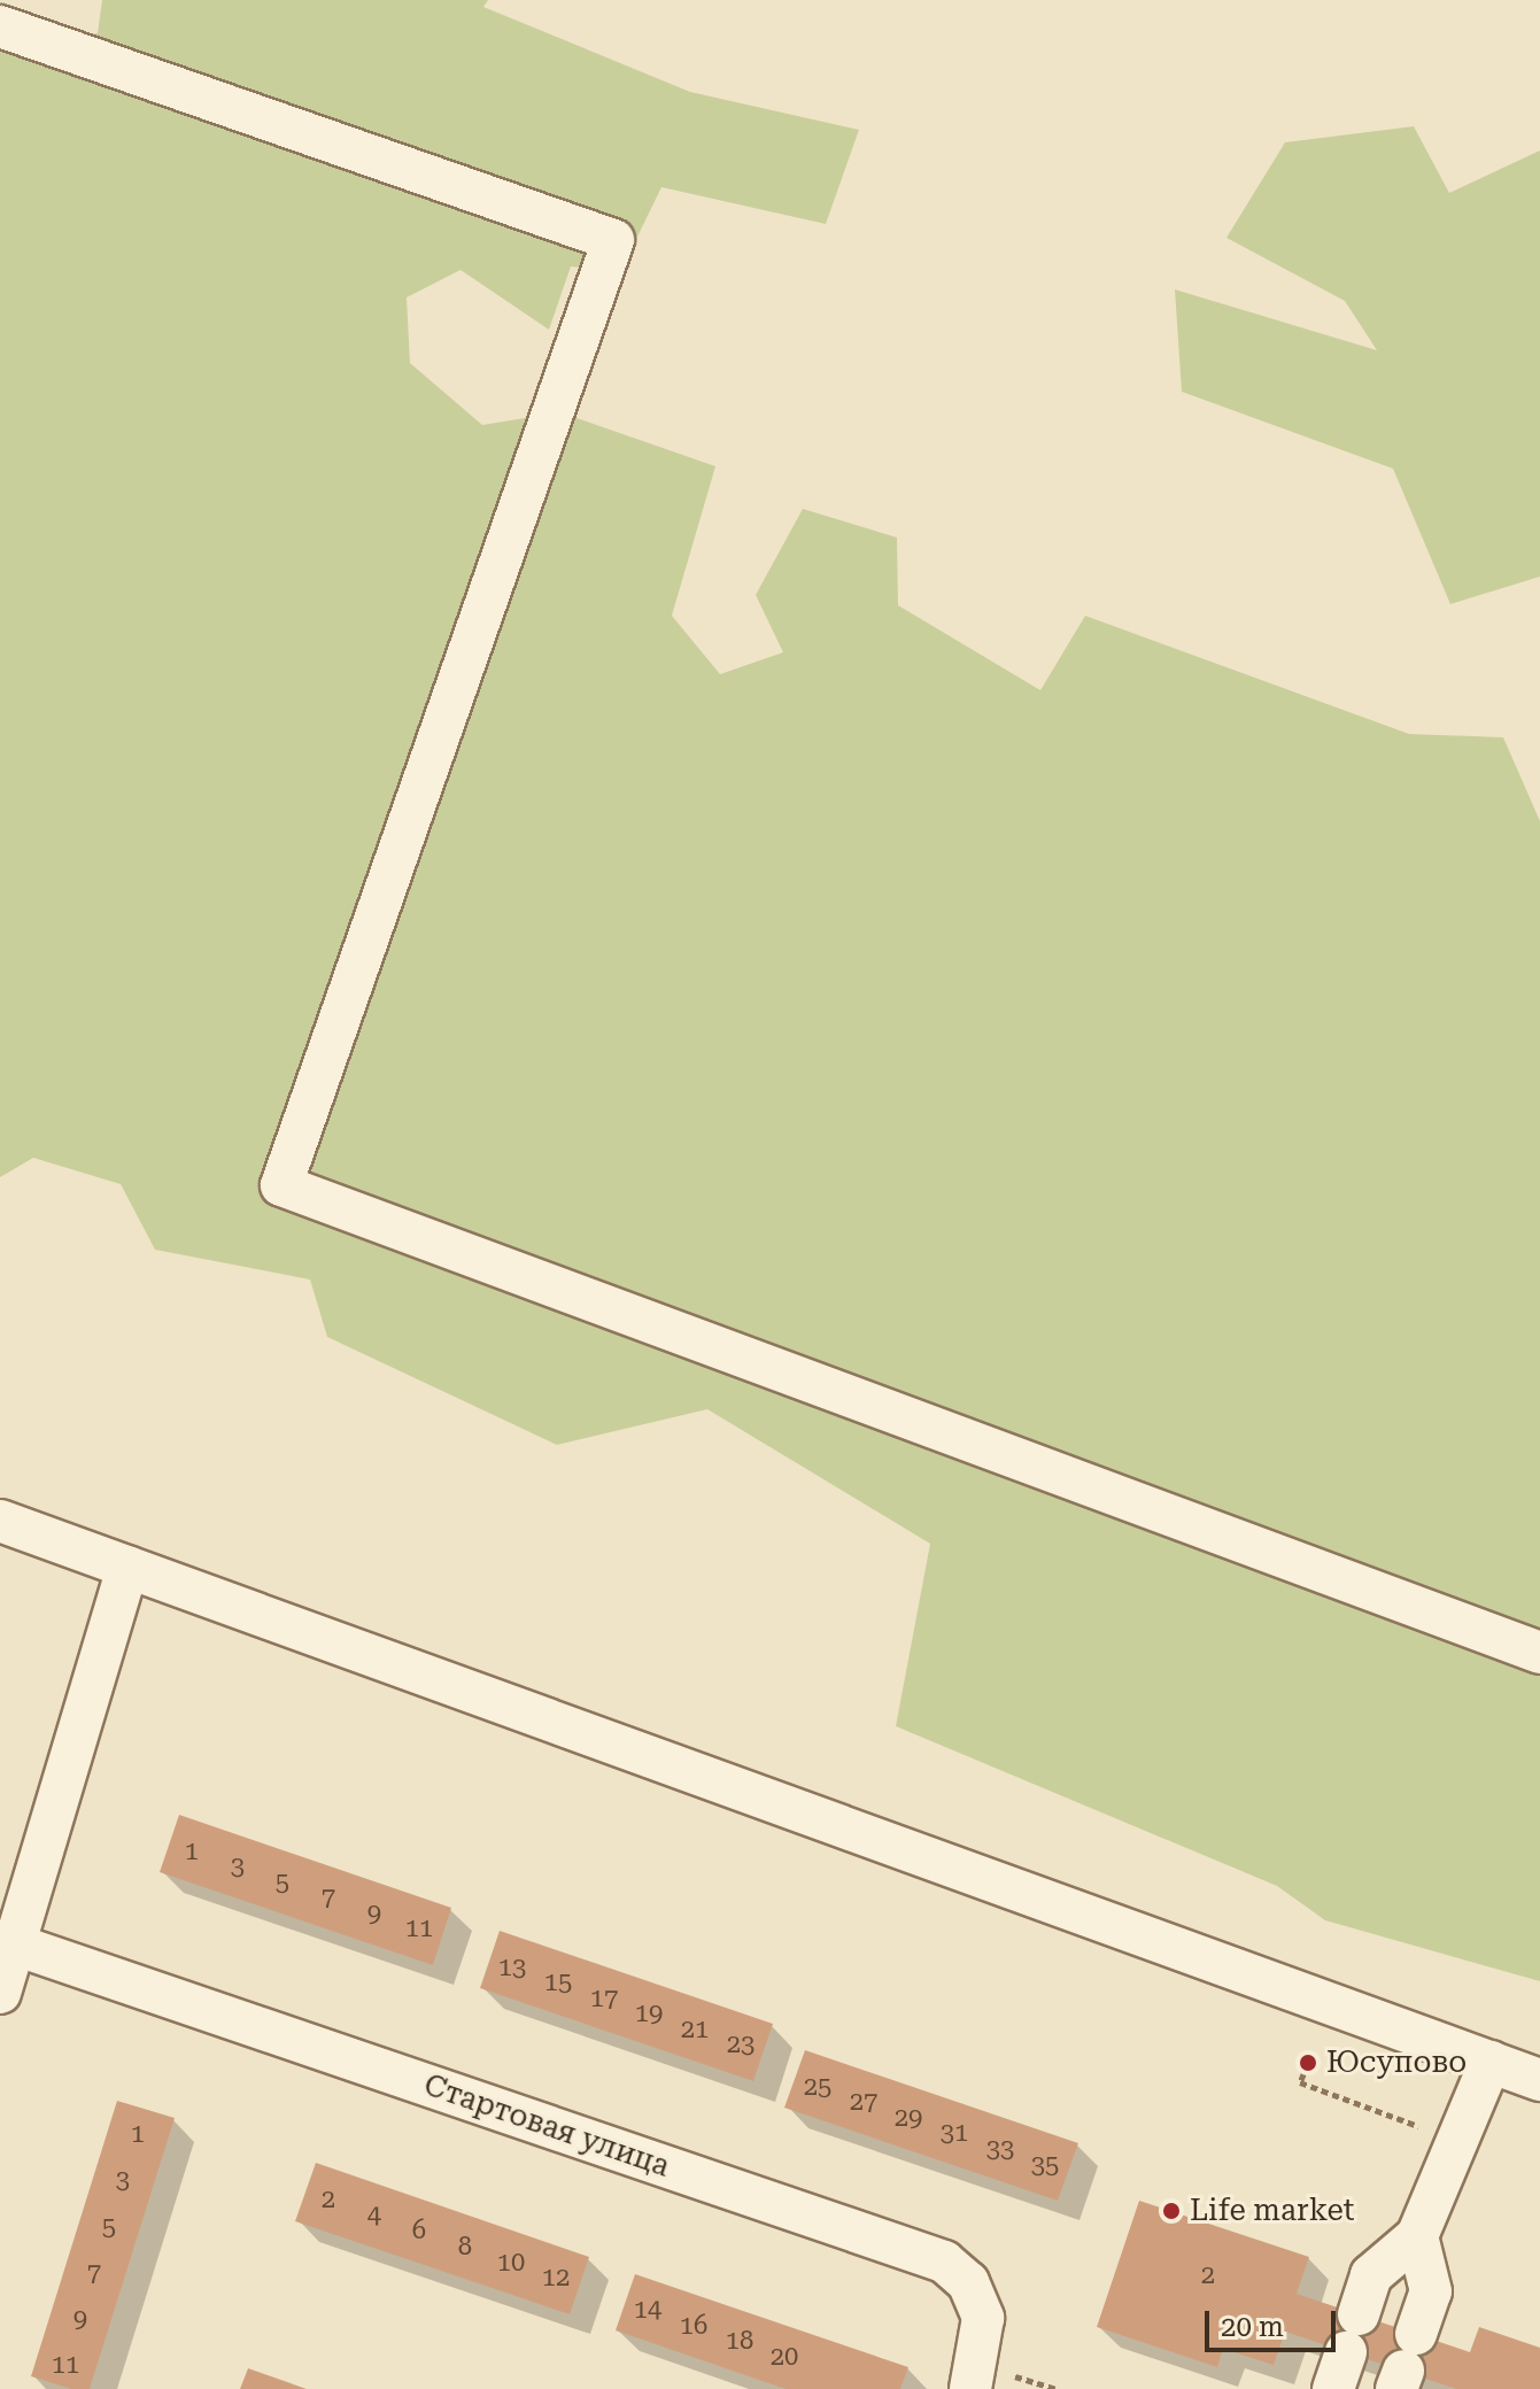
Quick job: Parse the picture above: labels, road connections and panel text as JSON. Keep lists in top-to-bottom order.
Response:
{
  "streets": {
    "street": ["Стартовая улица"]
  },
  "places": ["Юсупово", "Life market"],
  "house_numbers": [
    "1",
    "3",
    "5",
    "7",
    "9",
    "11",
    "13",
    "15",
    "17",
    "19",
    "21",
    "23",
    "25",
    "27",
    "29",
    "31",
    "1",
    "33",
    "35",
    "3",
    "2",
    "4",
    "5",
    "6",
    "8",
    "10",
    "7",
    "2",
    "12",
    "14",
    "9",
    "16",
    "18",
    "20",
    "11"
  ],
  "scale_bar": "20 m"
}
